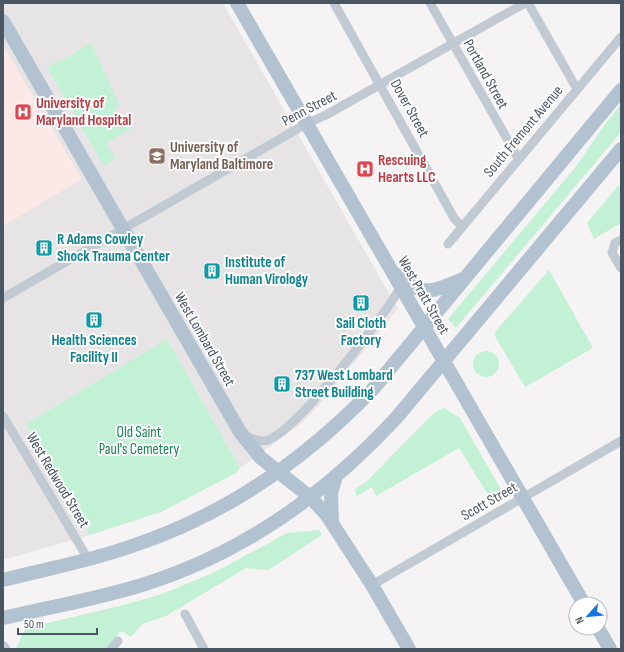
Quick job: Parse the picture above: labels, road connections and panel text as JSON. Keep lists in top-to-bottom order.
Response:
{
  "streets": {
    "main road": ["West Pratt Street", "West Lombard Street"],
    "street": [
      "Portland Street",
      "Penn Street",
      "Dover Street",
      "South Fremont Avenue",
      "West Redwood Street",
      "Scott Street"
    ]
  },
  "crossings": [
    ["Portland Street", "Penn Street"],
    ["Portland Street", "South Fremont Avenue"],
    ["Penn Street", "Dover Street"],
    ["Penn Street", "West Pratt Street"],
    ["Penn Street", "West Lombard Street"],
    ["Dover Street", "South Fremont Avenue"],
    ["West Pratt Street", "Scott Street"],
    ["West Lombard Street", "Scott Street"]
  ],
  "parks": ["Old Saint Paul's Cemetery"],
  "places": {
    "hospital": ["University of Maryland Hospital", "Rescuing Hearts LLC"],
    "school or university": ["University of Maryland Baltimore"],
    "building": [
      "R Adams Cowley Shock Trauma Center",
      "Institute of Human Virology",
      "Sail Cloth Factory",
      "Health Sciences Facility II",
      "737 West Lombard Street Building"
    ]
  },
  "scale_bar": "50 m",
  "north": "bottom left"
}
